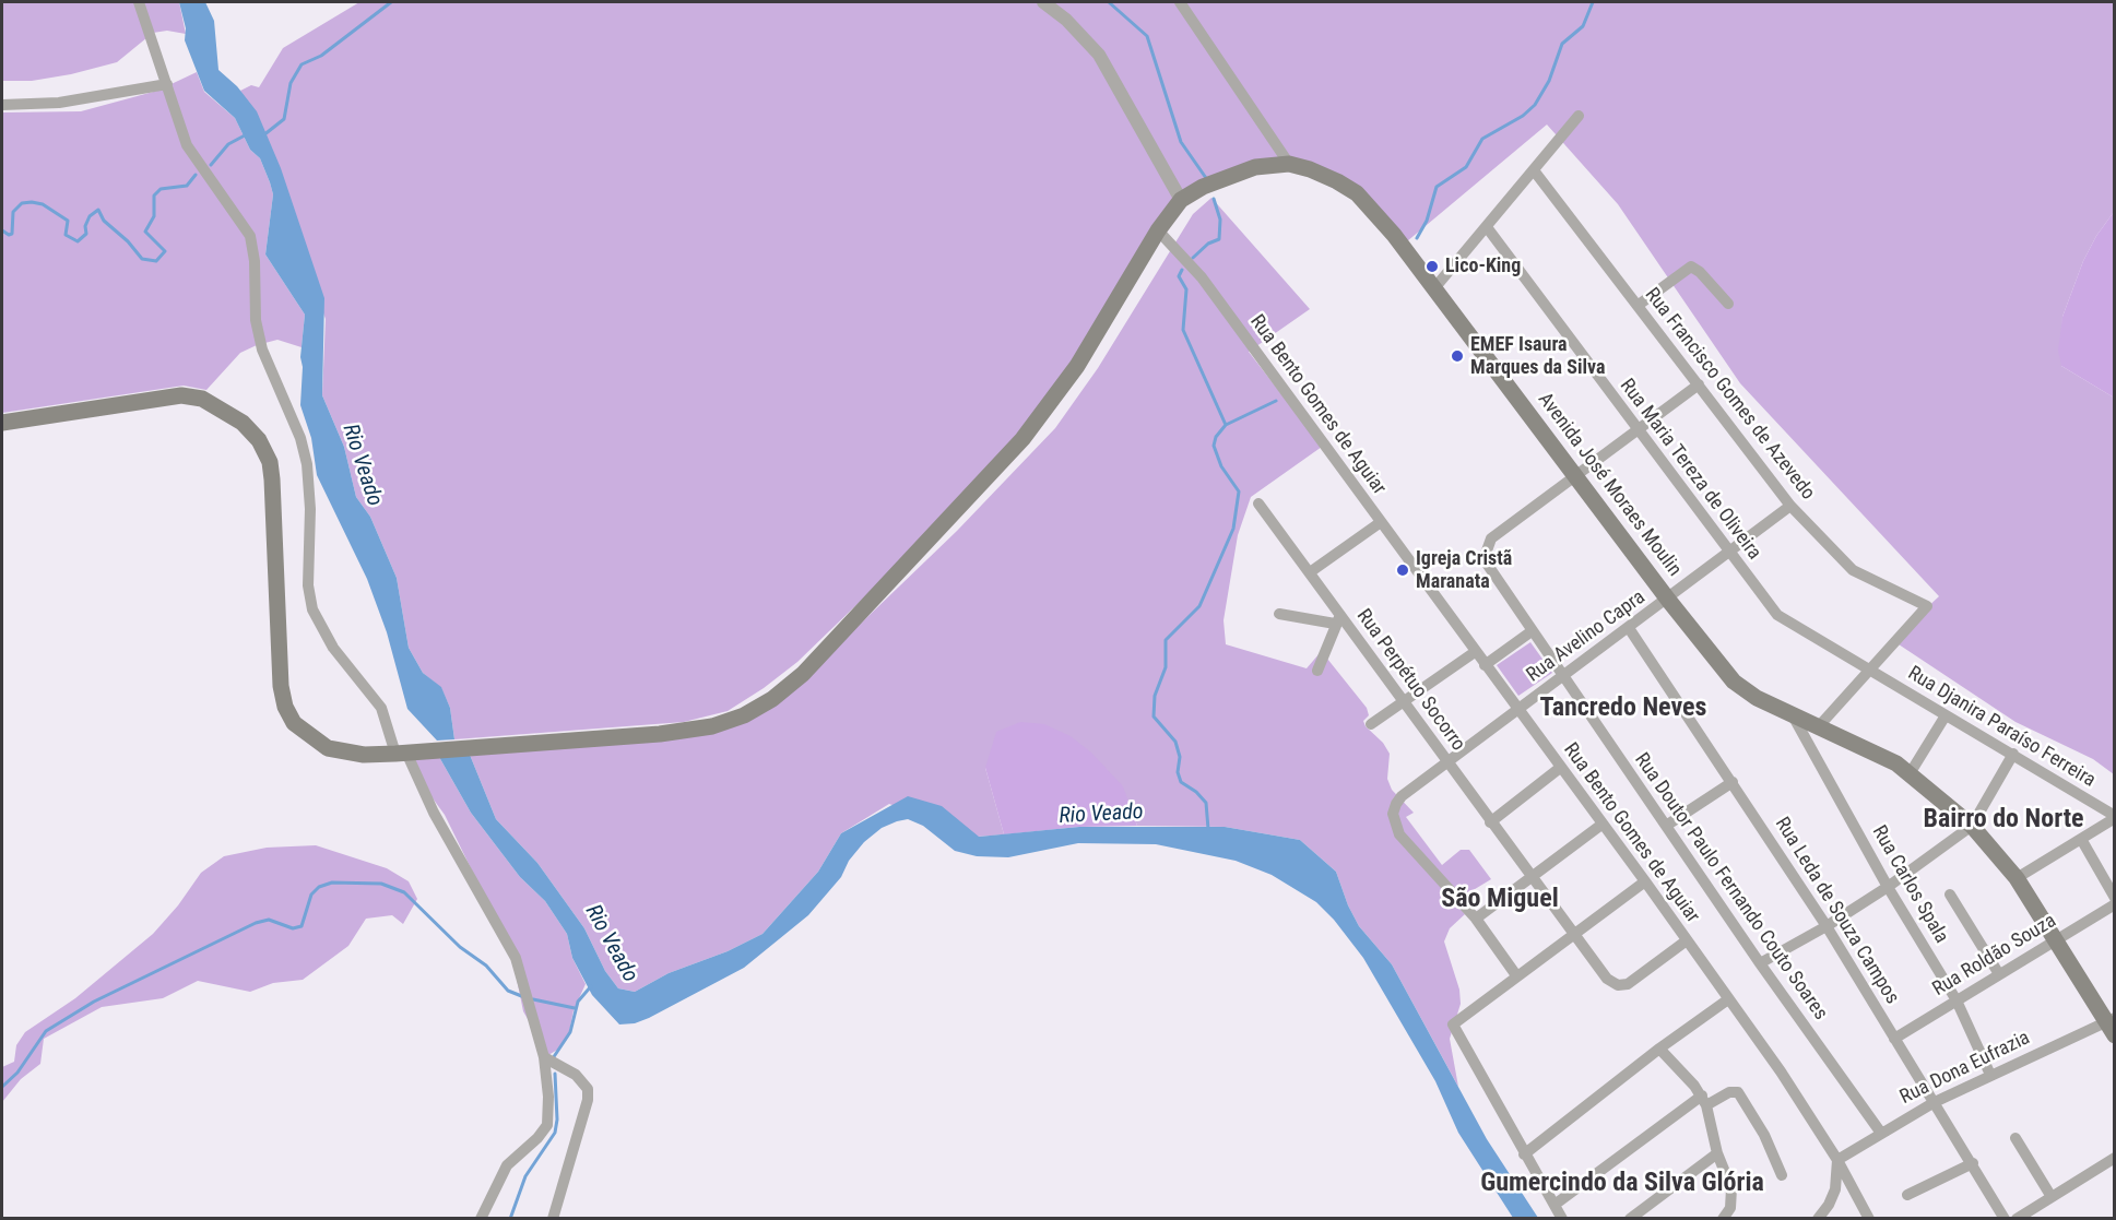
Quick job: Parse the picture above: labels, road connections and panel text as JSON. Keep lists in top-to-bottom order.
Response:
{
  "streets": {
    "main road": ["Avenida José Moraes Moulin"],
    "street": [
      "Rua Francisco Gomes de Azevedo",
      "Rua Bento Gomes de Aguiar",
      "Rua Maria Tereza de Oliveira",
      "Rua Avelino Capra",
      "Rua Perpétuo Socorro",
      "Rua Djanira Paraíso Ferreira",
      "Rua Carlos Spala",
      "Rua Doutor Paulo Fernando Couto Soares",
      "Rua Leda de Souza Campos",
      "Rua Roldão Souza",
      "Rua Dona Eufrazia"
    ]
  },
  "crossings": [
    ["Rua Francisco Gomes de Azevedo", "Rua Maria Tereza de Oliveira"],
    ["Rua Francisco Gomes de Azevedo", "Rua Avelino Capra"],
    ["Rua Francisco Gomes de Azevedo", "Rua Djanira Paraíso Ferreira"],
    ["Rua Bento Gomes de Aguiar", "Rua Avelino Capra"],
    ["Rua Bento Gomes de Aguiar", "Rua Perpétuo Socorro"],
    ["Rua Bento Gomes de Aguiar", "Rua Dona Eufrazia"],
    ["Rua Maria Tereza de Oliveira", "Rua Avelino Capra"],
    ["Rua Maria Tereza de Oliveira", "Rua Djanira Paraíso Ferreira"],
    ["Avenida José Moraes Moulin", "Rua Avelino Capra"],
    ["Avenida José Moraes Moulin", "Rua Carlos Spala"],
    ["Avenida José Moraes Moulin", "Rua Doutor Paulo Fernando Couto Soares"],
    ["Avenida José Moraes Moulin", "Rua Roldão Souza"],
    ["Avenida José Moraes Moulin", "Rua Dona Eufrazia"],
    ["Rua Avelino Capra", "Rua Perpétuo Socorro"],
    ["Rua Avelino Capra", "Rua Doutor Paulo Fernando Couto Soares"],
    ["Rua Avelino Capra", "Rua Leda de Souza Campos"],
    ["Rua Carlos Spala", "Rua Roldão Souza"],
    ["Rua Carlos Spala", "Rua Dona Eufrazia"],
    ["Rua Doutor Paulo Fernando Couto Soares", "Rua Dona Eufrazia"],
    ["Rua Leda de Souza Campos", "Rua Roldão Souza"],
    ["Rua Leda de Souza Campos", "Rua Dona Eufrazia"]
  ],
  "districts": [
    "Tancredo Neves",
    "Bairro do Norte",
    "São Miguel",
    "Gumercindo da Silva Glória"
  ],
  "water": ["Rio Veado"],
  "places": ["Lico-King", "EMEF Isaura Marques da Silva", "Igreja Cristã Maranata"]
}
